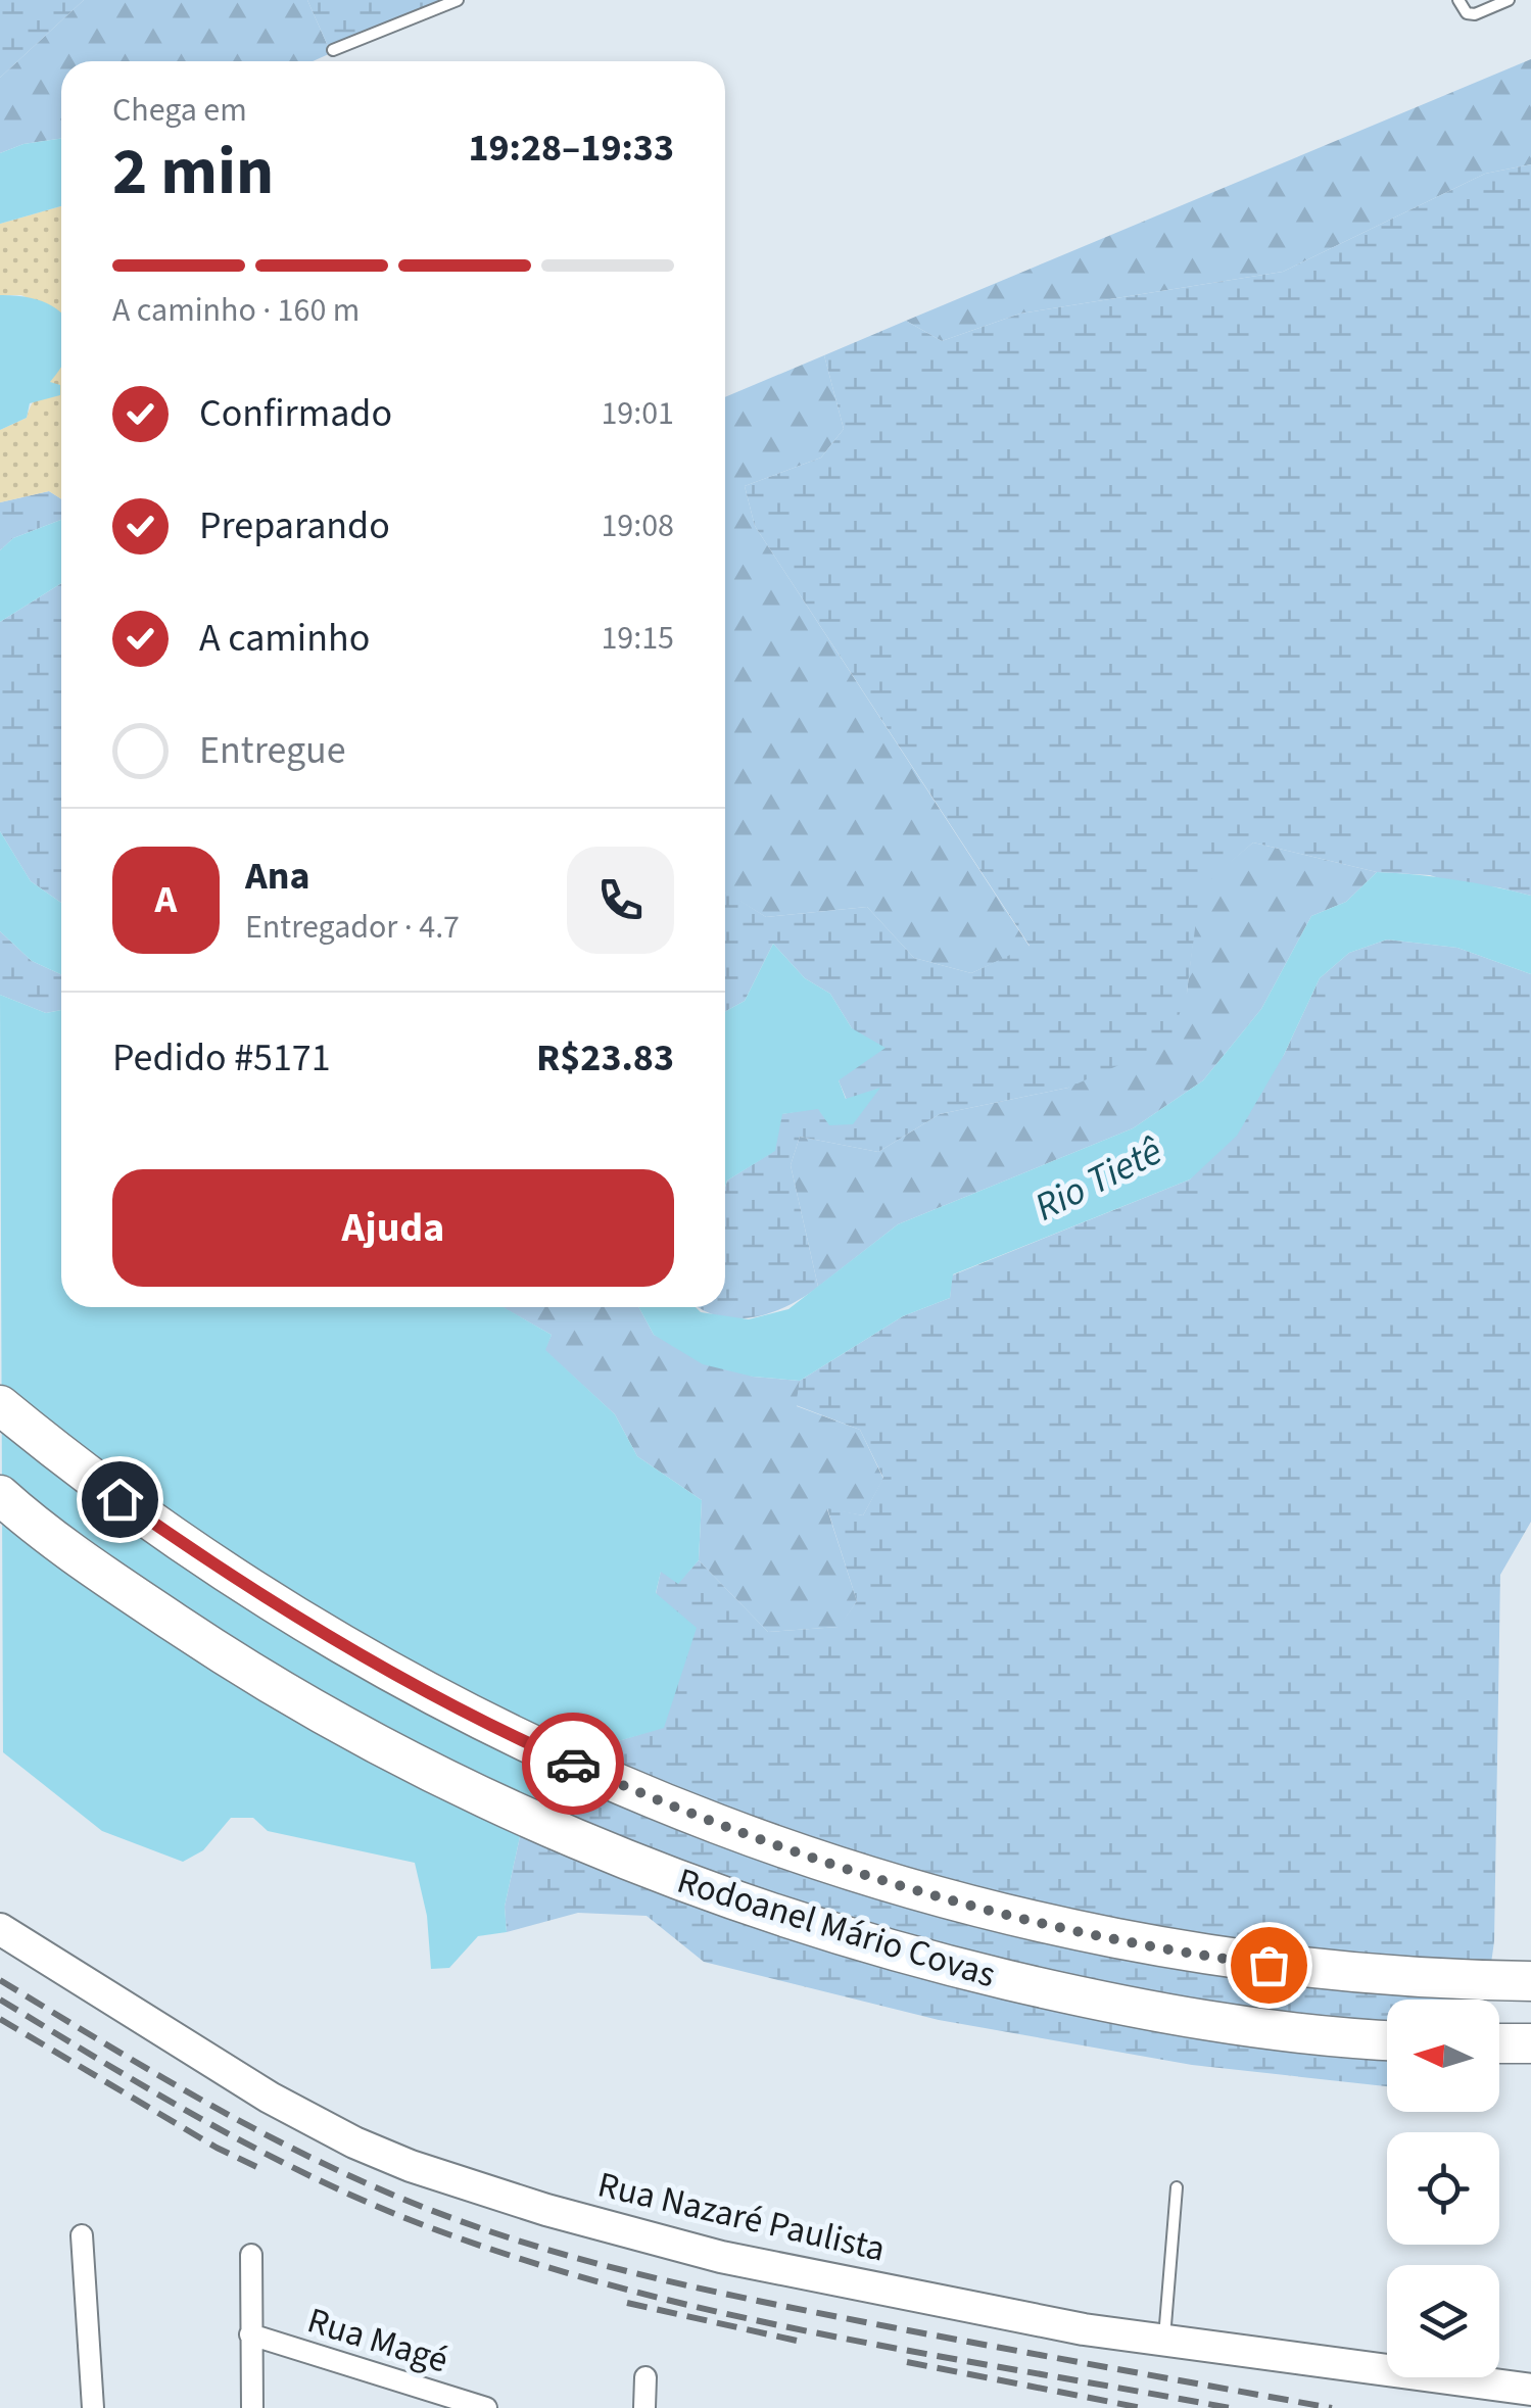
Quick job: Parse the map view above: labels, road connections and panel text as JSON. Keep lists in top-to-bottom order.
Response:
{
  "streets": {
    "highway": ["Rodoanel Mário Covas"],
    "main road": ["Rua Nazaré Paulista"],
    "street": ["Rua Magé"]
  },
  "water": ["Rio Tietê"],
  "north": "left",
  "page": {
    "heading": ["2 min", "Chega em", "19:28–19:33"],
    "panel": [
      "Ana",
      "Entregador · 4.7",
      "Pedido #5171",
      "R$23.83"
    ],
    "bar": "A caminho · 160 m",
    "list": [
      ["Confirmado", "19:01"],
      ["Preparando", "19:08"],
      ["A caminho", "19:15"],
      "Entregue"
    ],
    "round": "A",
    "buttons": "Ajuda"
  }
}
